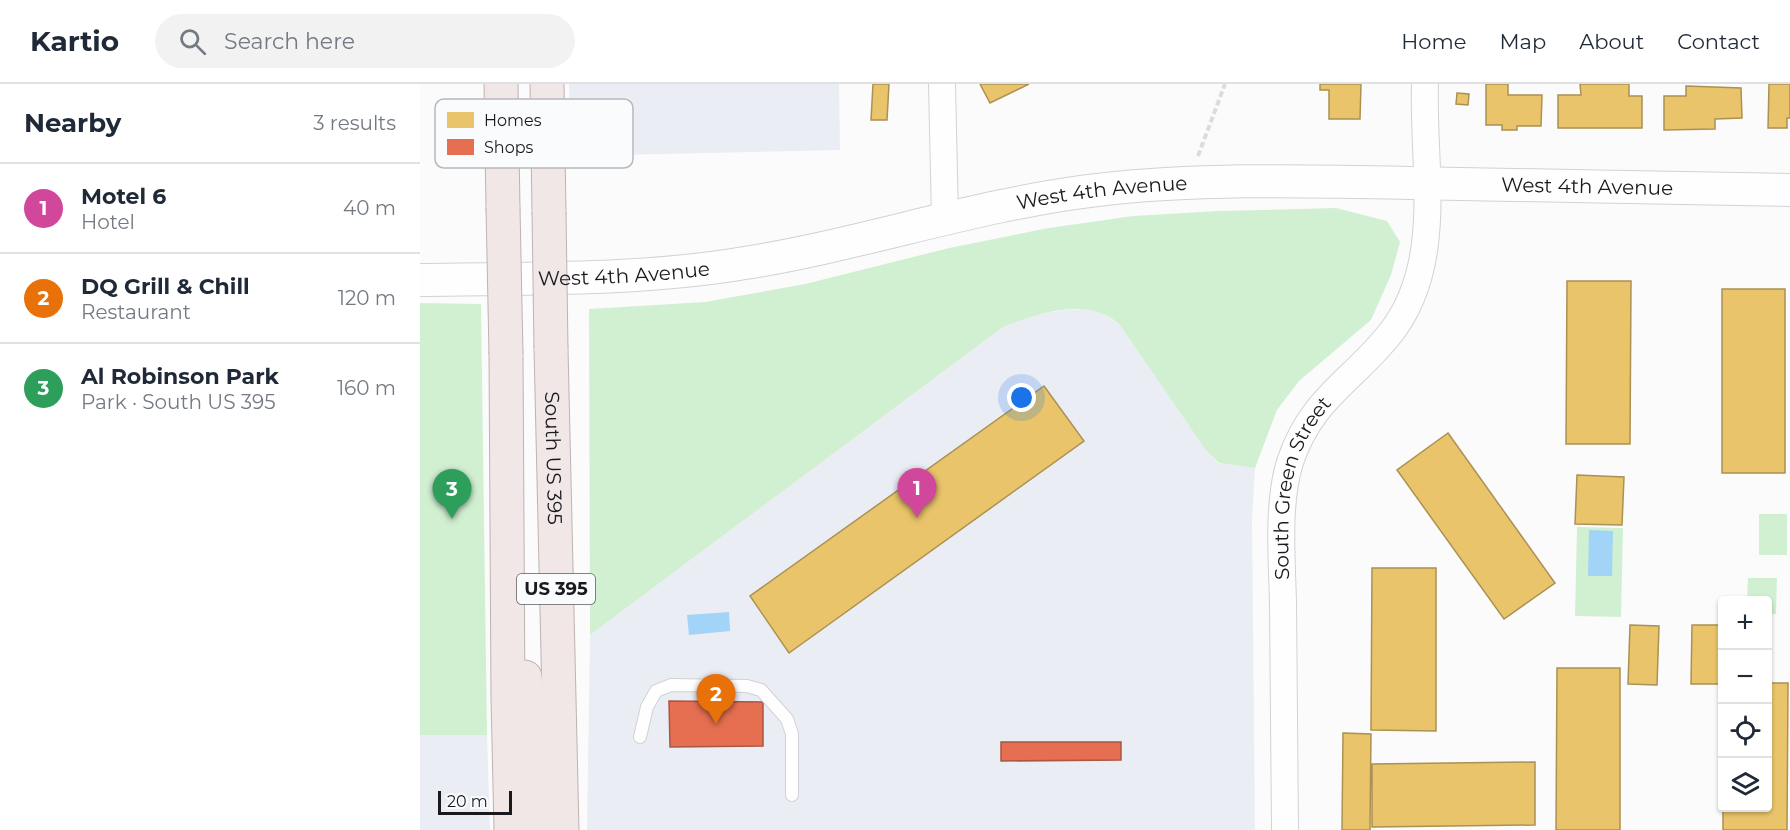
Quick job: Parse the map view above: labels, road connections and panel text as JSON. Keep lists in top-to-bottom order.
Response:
{
  "streets": {
    "highway": ["South US 395", "US 395"],
    "street": ["West 4th Avenue", "South Green Street"]
  },
  "crossings": [
    ["West 4th Avenue", "South Green Street"]
  ],
  "legend": ["Homes", "Shops"],
  "scale_bar": "20 m",
  "page": {
    "header": "Kartio",
    "search": "Search here",
    "nav": [
      "Home",
      "Map",
      "About",
      "Contact"
    ],
    "heading": ["Nearby", "3 results"],
    "list": [
      {
        "mark": "1",
        "name": "Motel 6",
        "note": "Hotel",
        "value": "40 m"
      },
      {
        "mark": "2",
        "name": "DQ Grill & Chill",
        "note": "Restaurant",
        "value": "120 m"
      },
      {
        "mark": "3",
        "name": "Al Robinson Park",
        "note": "Park · South US 395",
        "value": "160 m"
      }
    ],
    "pins": ["1", "3", "2"],
    "map_buttons": ["+", "−"],
    "scale": "20 m"
  }
}
